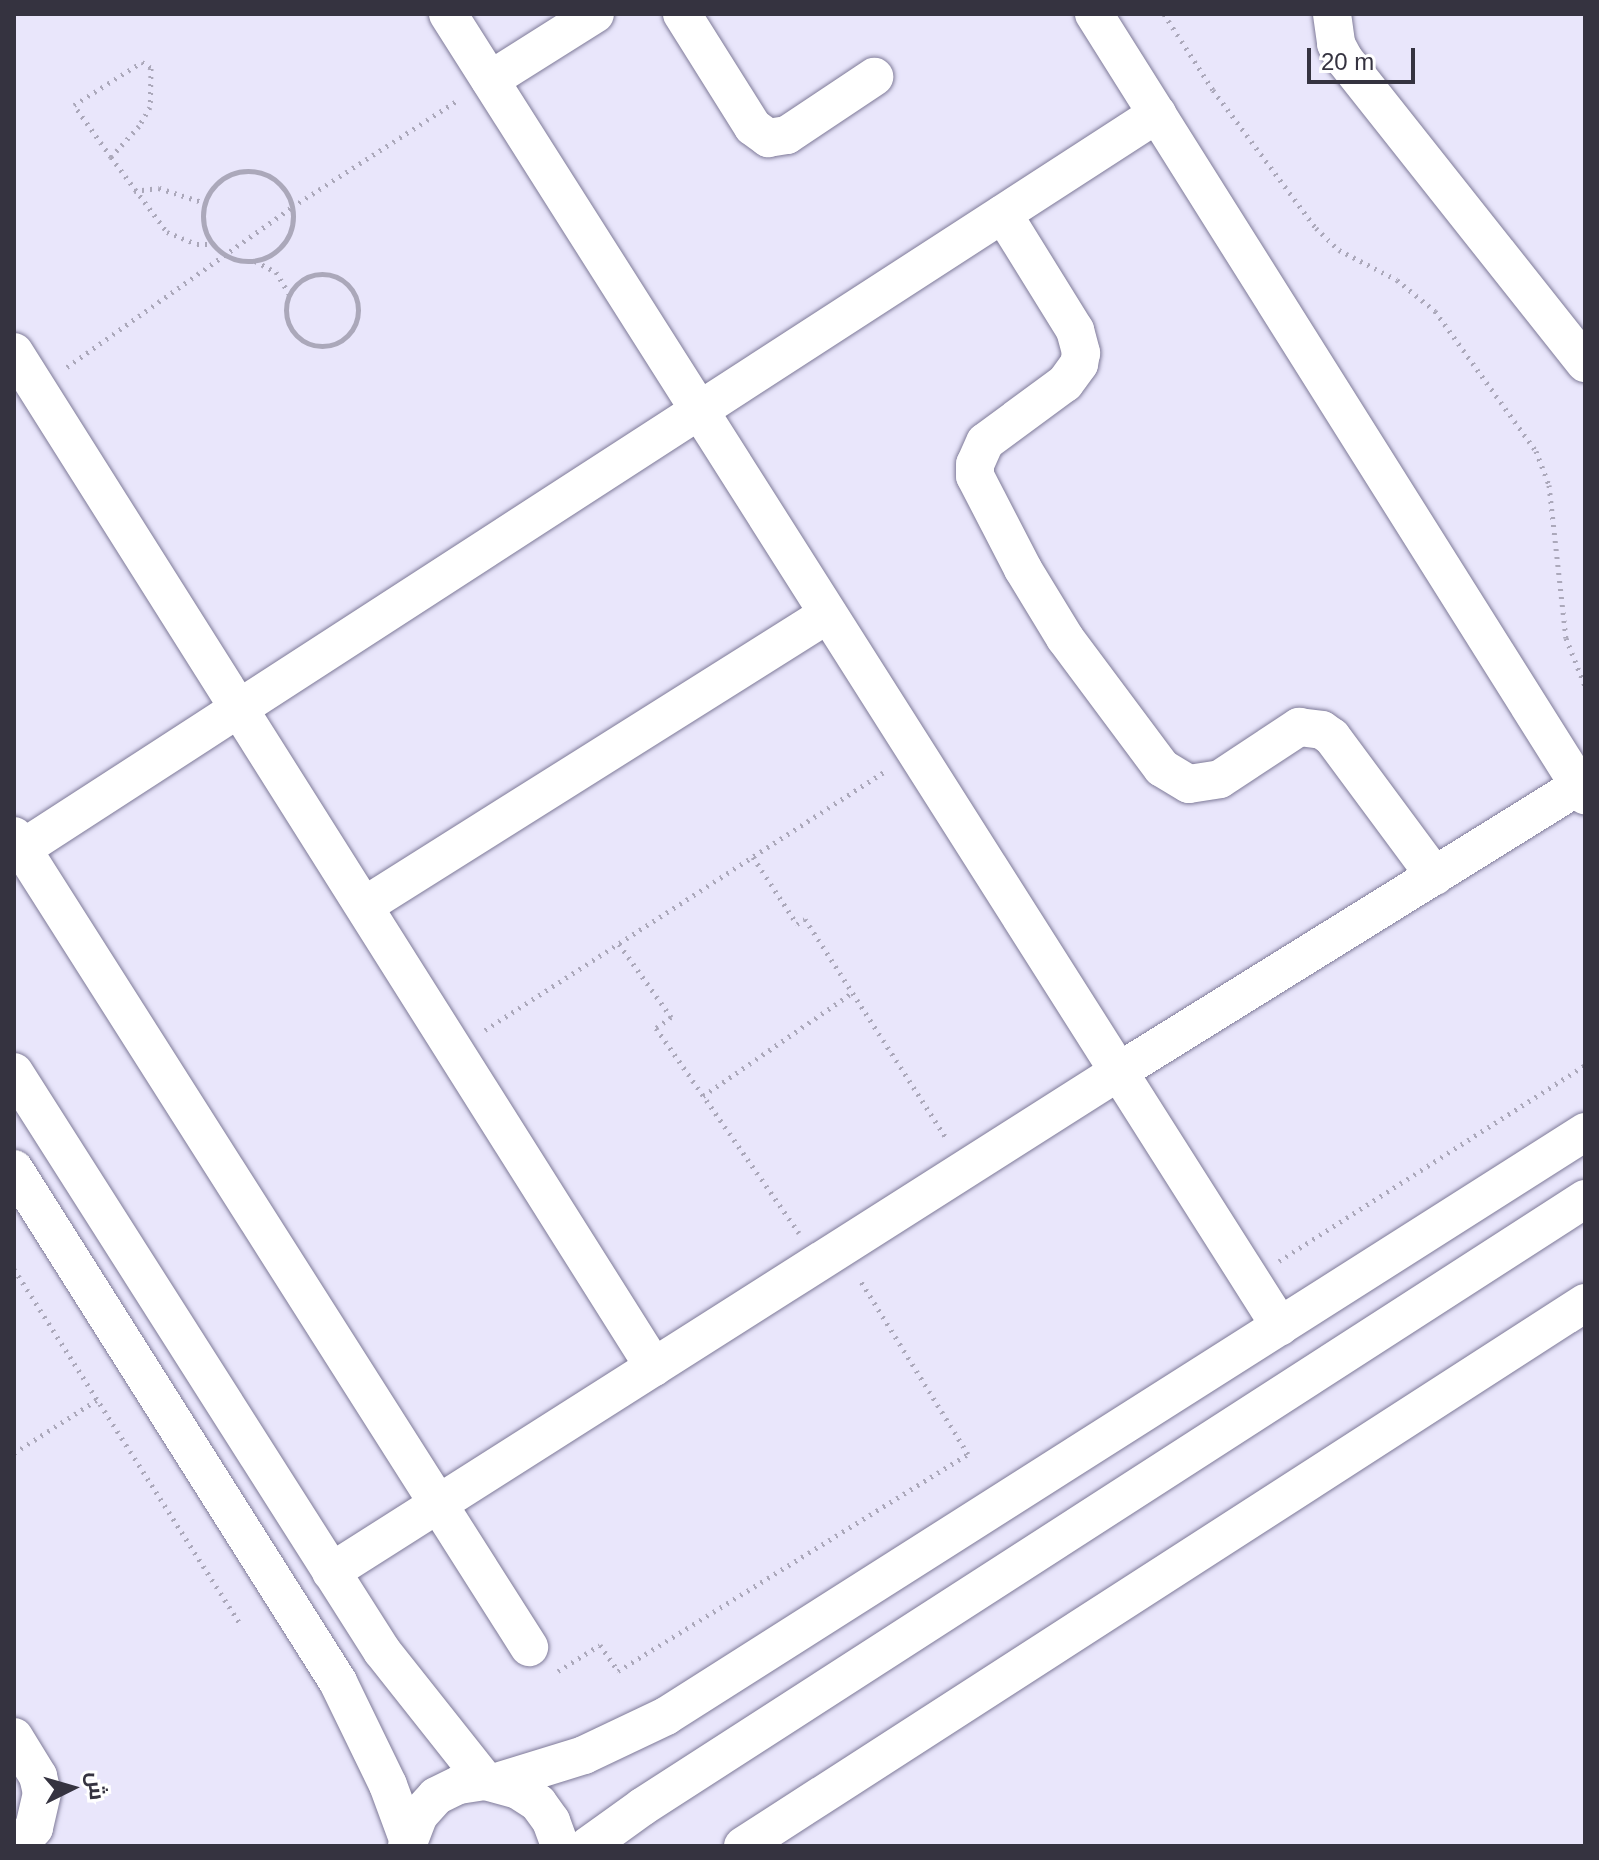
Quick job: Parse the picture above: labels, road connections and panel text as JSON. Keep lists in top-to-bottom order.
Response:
{
  "scale_bar": "20 m",
  "north": "right"
}
